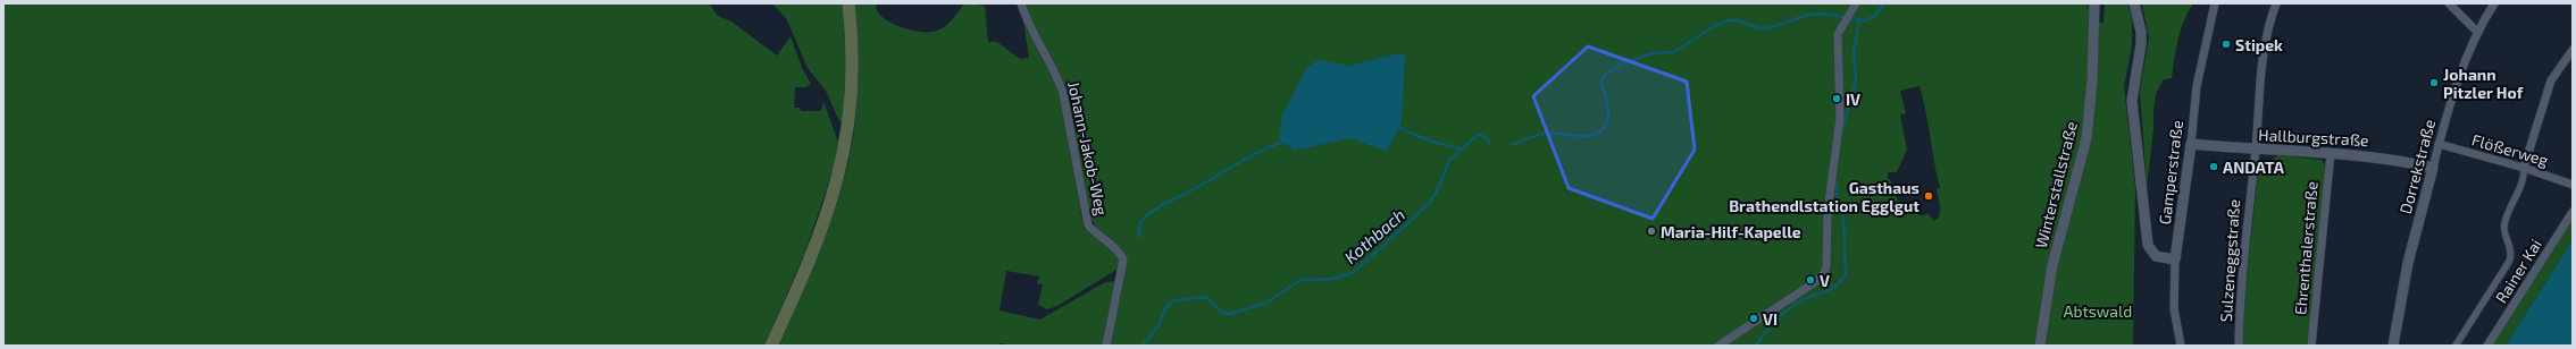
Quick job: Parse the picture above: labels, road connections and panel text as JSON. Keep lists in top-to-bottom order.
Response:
{
  "streets": {
    "street": [
      "Hallburgstraße",
      "Johann-Jakob-Weg",
      "Flößerweg",
      "Dorrekstraße",
      "Gamperstraße",
      "Winterstallstraße",
      "Ehrenthalerstraße",
      "Sulzeneggstraße",
      "Rainer Kai"
    ]
  },
  "crossings": [
    ["Hallburgstraße", "Dorrekstraße"],
    ["Hallburgstraße", "Gamperstraße"],
    ["Hallburgstraße", "Ehrenthalerstraße"],
    ["Hallburgstraße", "Sulzeneggstraße"],
    ["Flößerweg", "Dorrekstraße"]
  ],
  "water": ["Kothbach"],
  "parks": ["Abtswald"],
  "places": [
    "Stipek",
    "Johann Pitzler Hof",
    "IV",
    "ANDATA",
    "Gasthaus Brathendlstation Egglgut",
    "Maria-Hilf-Kapelle",
    "V",
    "VI"
  ]
}
